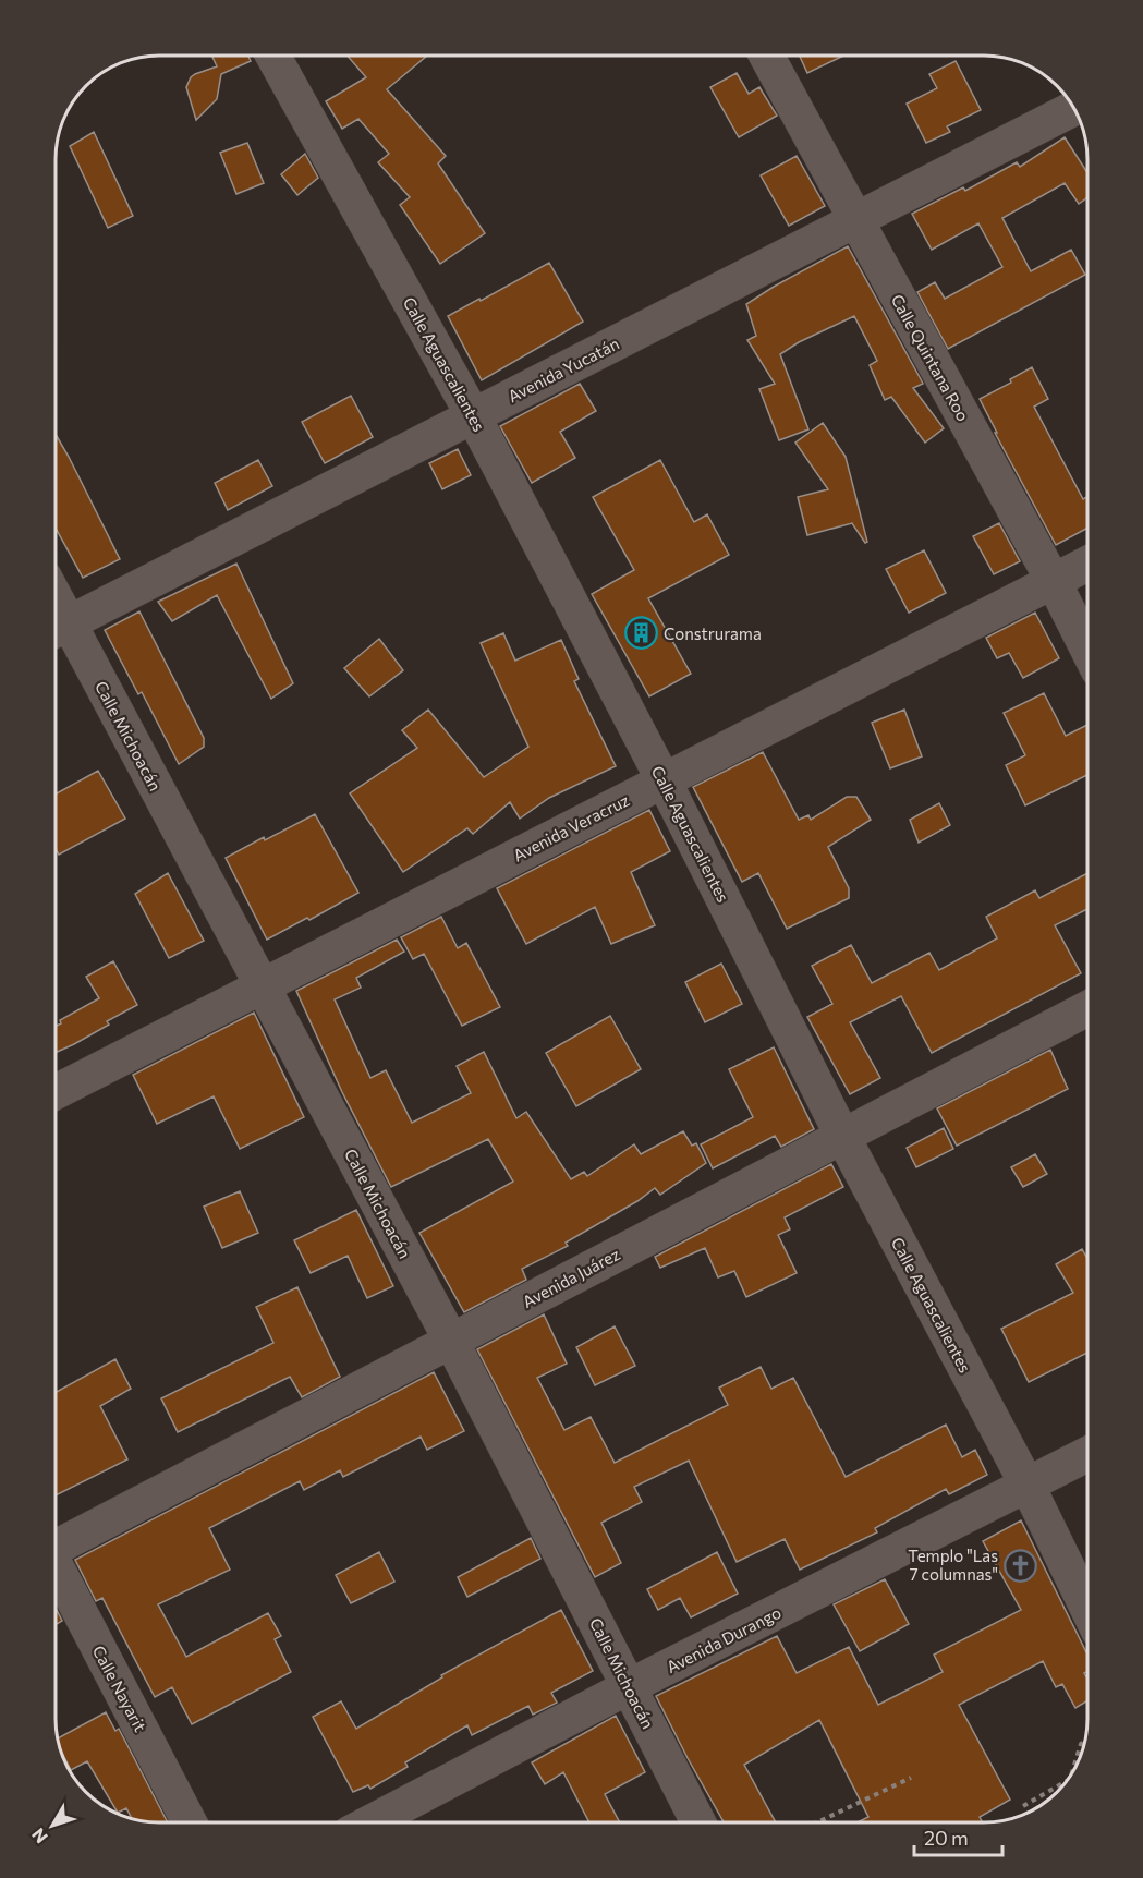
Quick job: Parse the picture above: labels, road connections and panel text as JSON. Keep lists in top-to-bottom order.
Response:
{
  "streets": {
    "street": [
      "Calle Quintana Roo",
      "Calle Aguascalientes",
      "Avenida Yucatán",
      "Calle Michoacán",
      "Avenida Veracruz",
      "Avenida Juárez",
      "Avenida Durango",
      "Calle Nayarit"
    ]
  },
  "crossings": [
    ["Calle Quintana Roo", "Avenida Yucatán"],
    ["Calle Quintana Roo", "Avenida Veracruz"],
    ["Calle Aguascalientes", "Avenida Yucatán"],
    ["Calle Aguascalientes", "Avenida Veracruz"],
    ["Calle Aguascalientes", "Avenida Juárez"],
    ["Calle Aguascalientes", "Avenida Durango"],
    ["Avenida Yucatán", "Calle Michoacán"],
    ["Calle Michoacán", "Avenida Veracruz"],
    ["Calle Michoacán", "Avenida Juárez"],
    ["Calle Michoacán", "Avenida Durango"]
  ],
  "places": {
    "building": ["Construrama"],
    "church": ["Templo \"Las 7 columnas\""]
  },
  "scale_bar": "20 m",
  "north": "bottom left"
}
